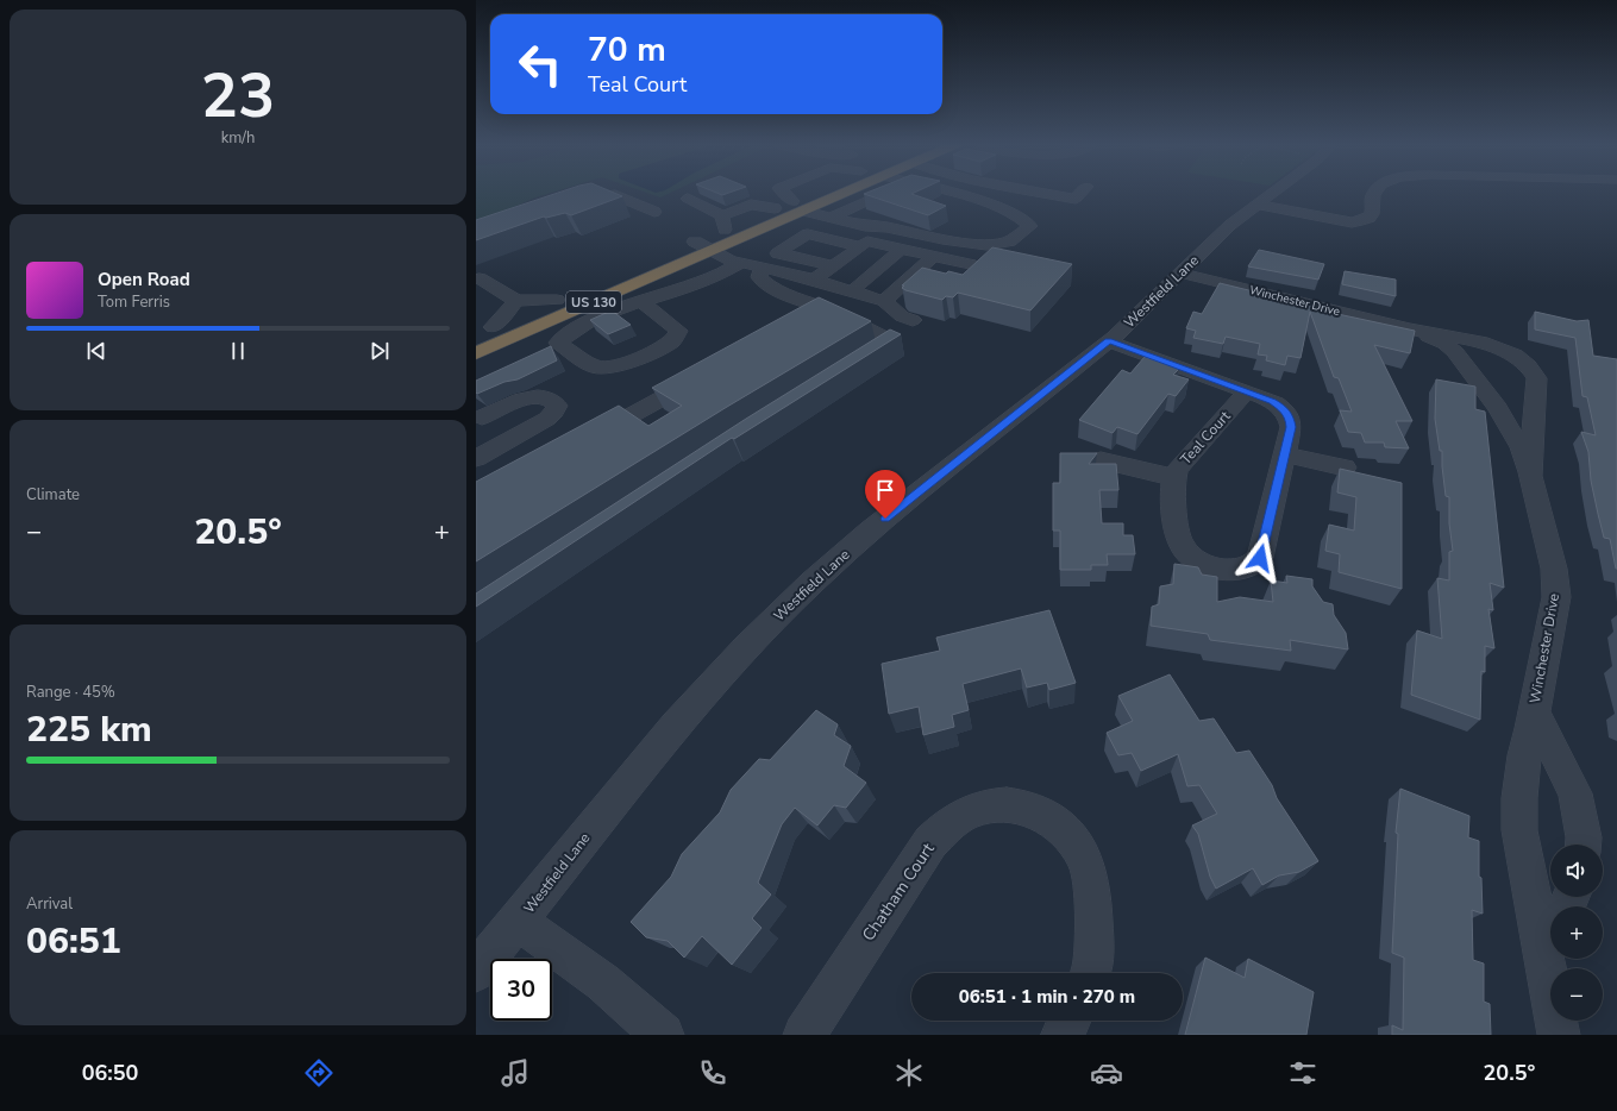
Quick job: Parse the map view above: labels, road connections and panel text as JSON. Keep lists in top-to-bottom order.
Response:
{
  "streets": {
    "highway": ["US 130"],
    "street": [
      "Westfield Lane",
      "Winchester Drive",
      "Teal Court",
      "Chatham Court"
    ]
  },
  "crossings": [
    ["Westfield Lane", "Winchester Drive"],
    ["Westfield Lane", "Teal Court"]
  ],
  "page": {
    "tile": [
      ["23", "km/h"],
      "Climate",
      ["Range · 45%", "225 km"],
      ["Arrival", "06:51"]
    ],
    "turn": ["70 m", "Teal Court"],
    "song": ["Open Road", "Tom Ferris"],
    "heat": ["−", "20.5°", "+"],
    "map_buttons": ["+", "−"],
    "limit": "30",
    "trip": "06:51 · 1 min · 270 m",
    "tabs": ["06:50", "20.5°"]
  }
}
